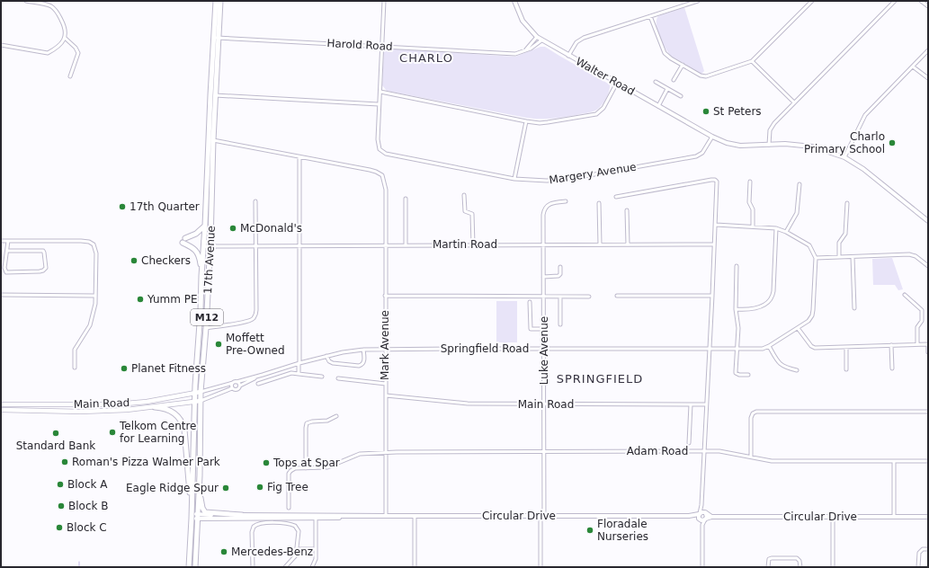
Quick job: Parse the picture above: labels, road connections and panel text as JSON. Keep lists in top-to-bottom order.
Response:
{
  "streets": {
    "main road": ["17th Avenue", "M12", "Main Road"],
    "street": [
      "Harold Road",
      "Walter Road",
      "Margery Avenue",
      "Martin Road",
      "Mark Avenue",
      "Springfield Road",
      "Luke Avenue",
      "Adam Road",
      "Circular Drive"
    ]
  },
  "crossings": [
    ["Harold Road", "17th Avenue"],
    ["Walter Road", "Margery Avenue"],
    ["Martin Road", "17th Avenue"],
    ["Martin Road", "M12"],
    ["Martin Road", "Mark Avenue"],
    ["Martin Road", "Luke Avenue"],
    ["17th Avenue", "M12"],
    ["17th Avenue", "Main Road"],
    ["17th Avenue", "Circular Drive"],
    ["M12", "Main Road"],
    ["M12", "Circular Drive"],
    ["Mark Avenue", "Springfield Road"],
    ["Mark Avenue", "Main Road"],
    ["Mark Avenue", "Adam Road"],
    ["Mark Avenue", "Circular Drive"],
    ["Springfield Road", "Luke Avenue"],
    ["Luke Avenue", "Main Road"],
    ["Luke Avenue", "Adam Road"],
    ["Luke Avenue", "Circular Drive"]
  ],
  "districts": ["CHARLO", "SPRINGFIELD"],
  "places": [
    "St Peters",
    "Charlo Primary School",
    "17th Quarter",
    "McDonald's",
    "Checkers",
    "Yumm PE",
    "Moffett Pre-Owned",
    "Planet Fitness",
    "Telkom Centre for Learning",
    "Standard Bank",
    "Roman's Pizza Walmer Park",
    "Tops at Spar",
    "Block A",
    "Fig Tree",
    "Eagle Ridge Spur",
    "Block B",
    "Block C",
    "Floradale Nurseries",
    "Mercedes-Benz"
  ]
}
